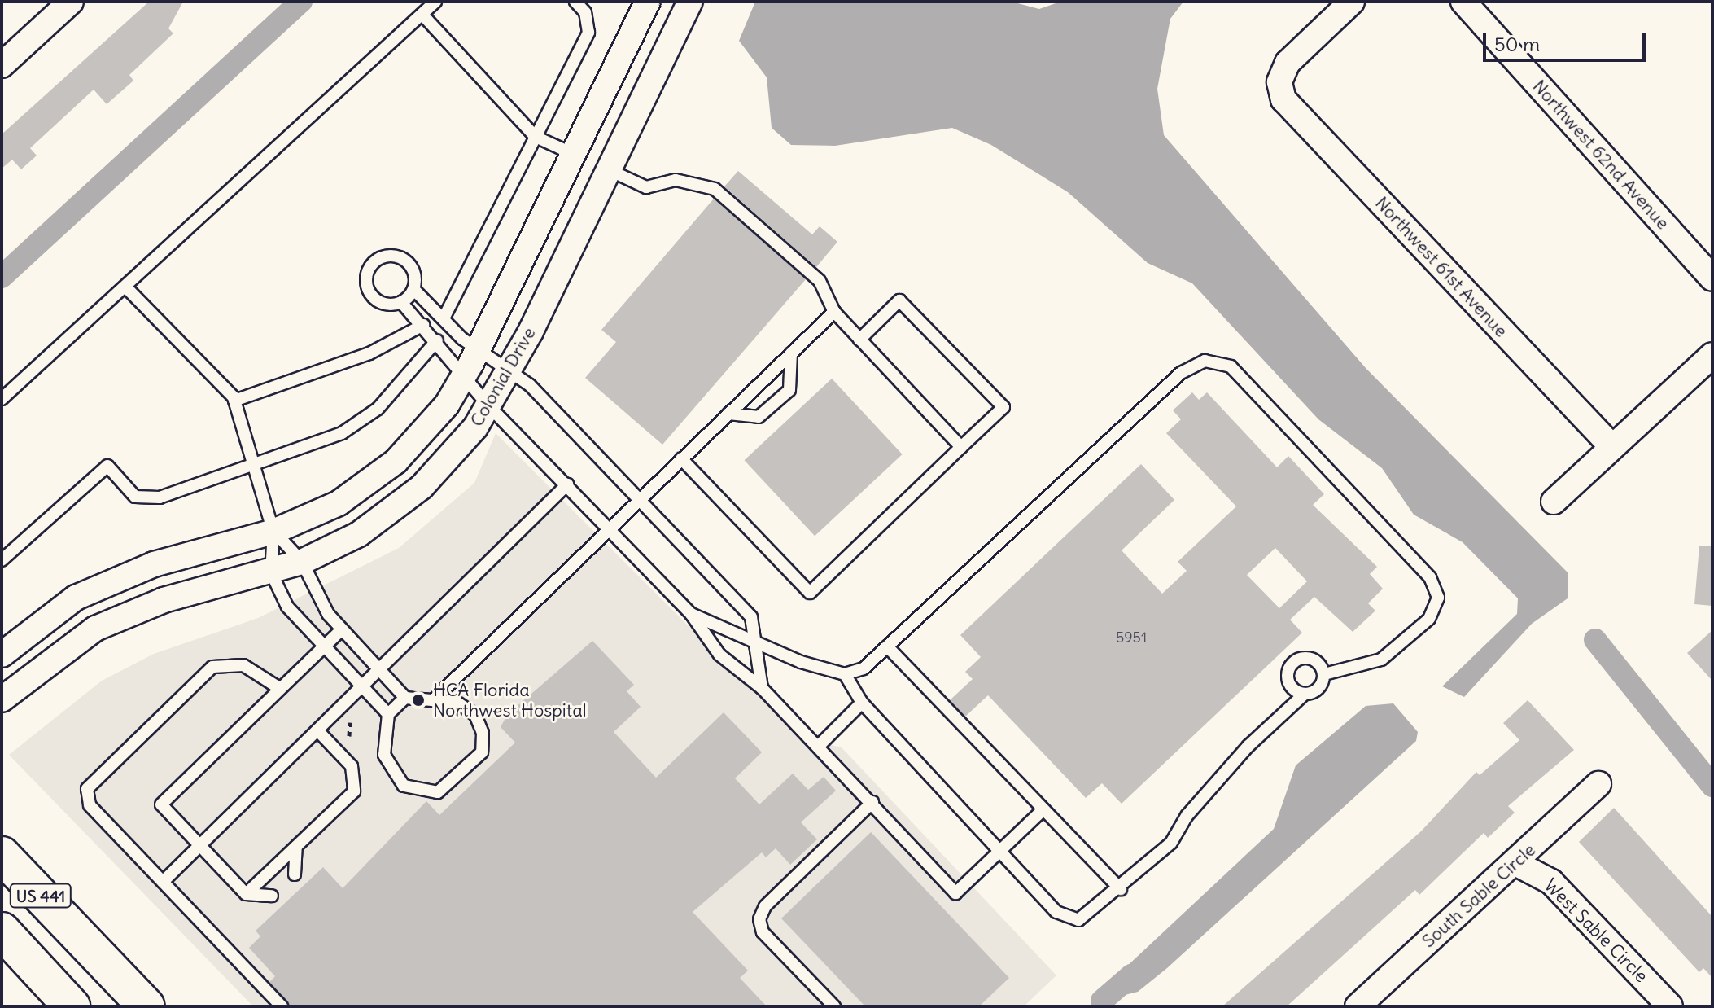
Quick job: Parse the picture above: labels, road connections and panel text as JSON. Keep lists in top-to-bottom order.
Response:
{
  "streets": {
    "main road": ["US 441"],
    "street": [
      "Northwest 62nd Avenue",
      "Northwest 61st Avenue",
      "Colonial Drive",
      "South Sable Circle",
      "West Sable Circle"
    ]
  },
  "crossings": [
    ["South Sable Circle", "West Sable Circle"]
  ],
  "places": ["HCA Florida Northwest Hospital"],
  "house_numbers": ["5951"],
  "scale_bar": "50 m"
}
